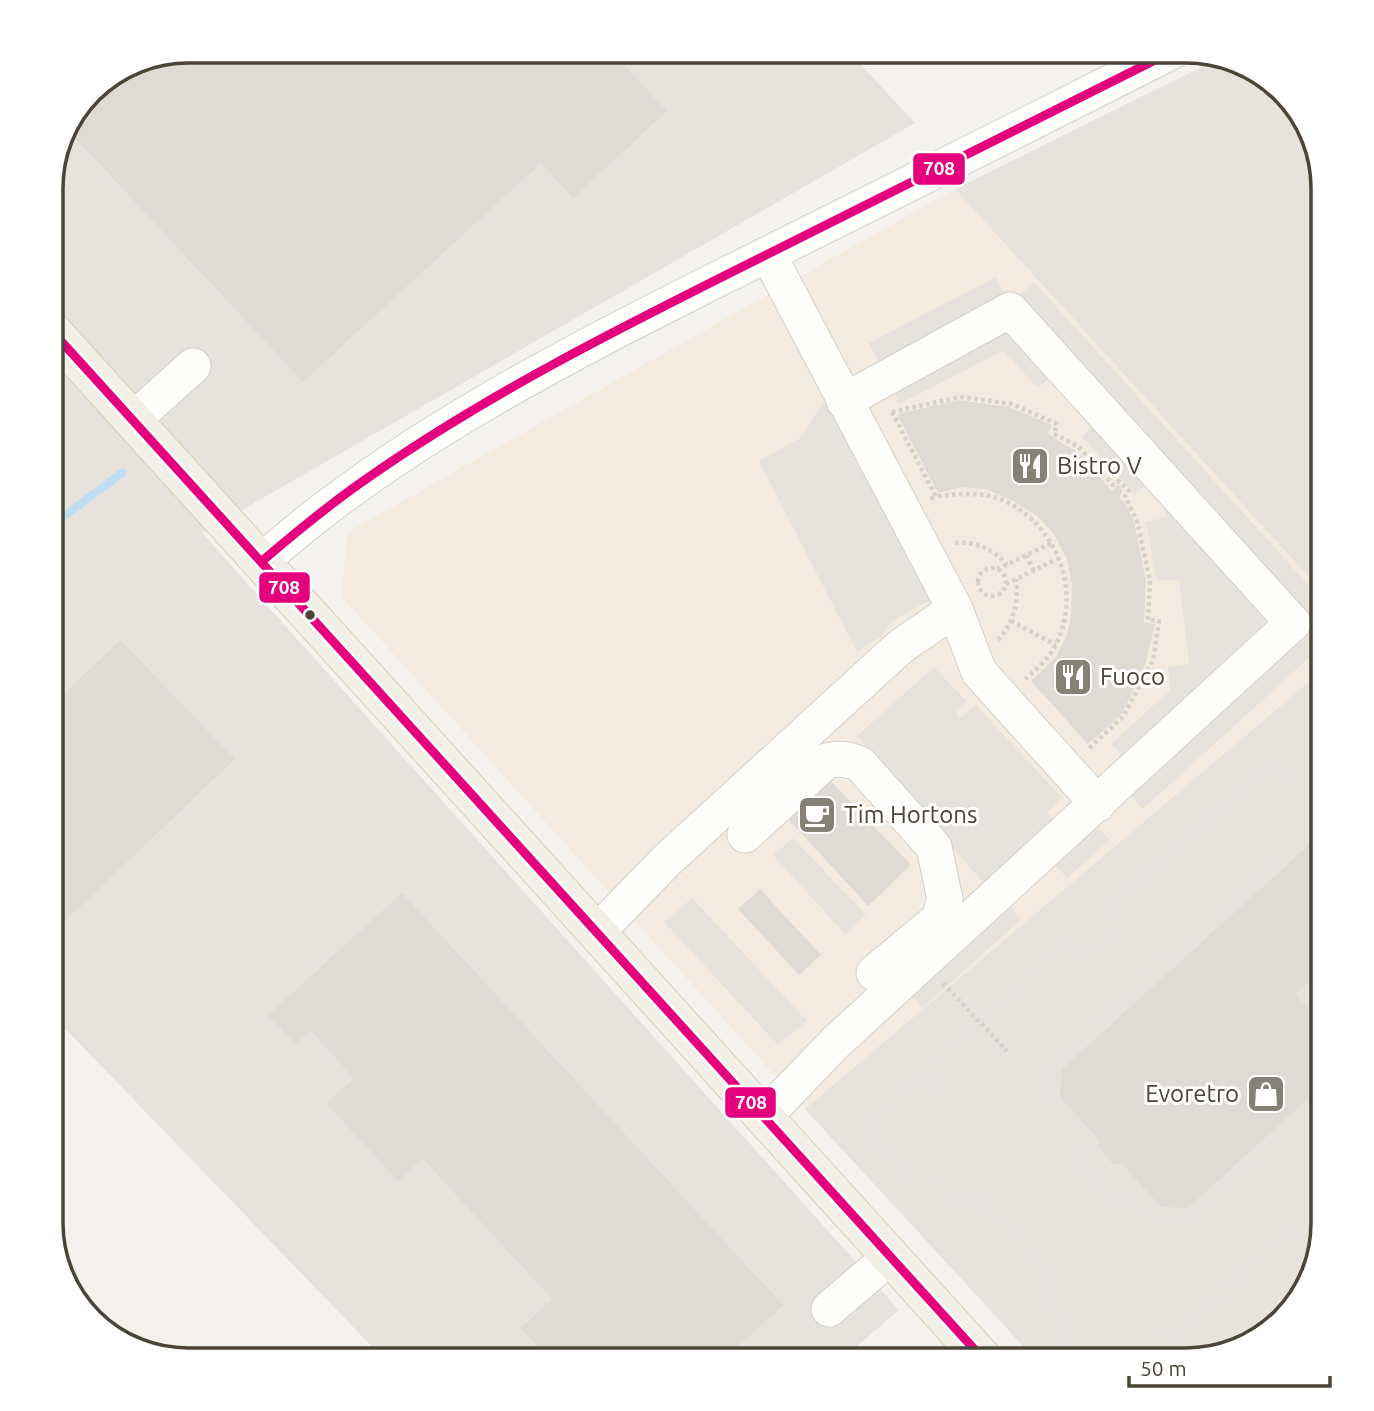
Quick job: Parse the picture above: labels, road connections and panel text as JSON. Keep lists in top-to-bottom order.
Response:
{
  "places": {
    "restaurant": ["Bistro V", "Fuoco"],
    "cafe": ["Tim Hortons"],
    "shop": ["Evoretro"]
  },
  "lines": ["transit line 708"],
  "scale_bar": "50 m"
}
